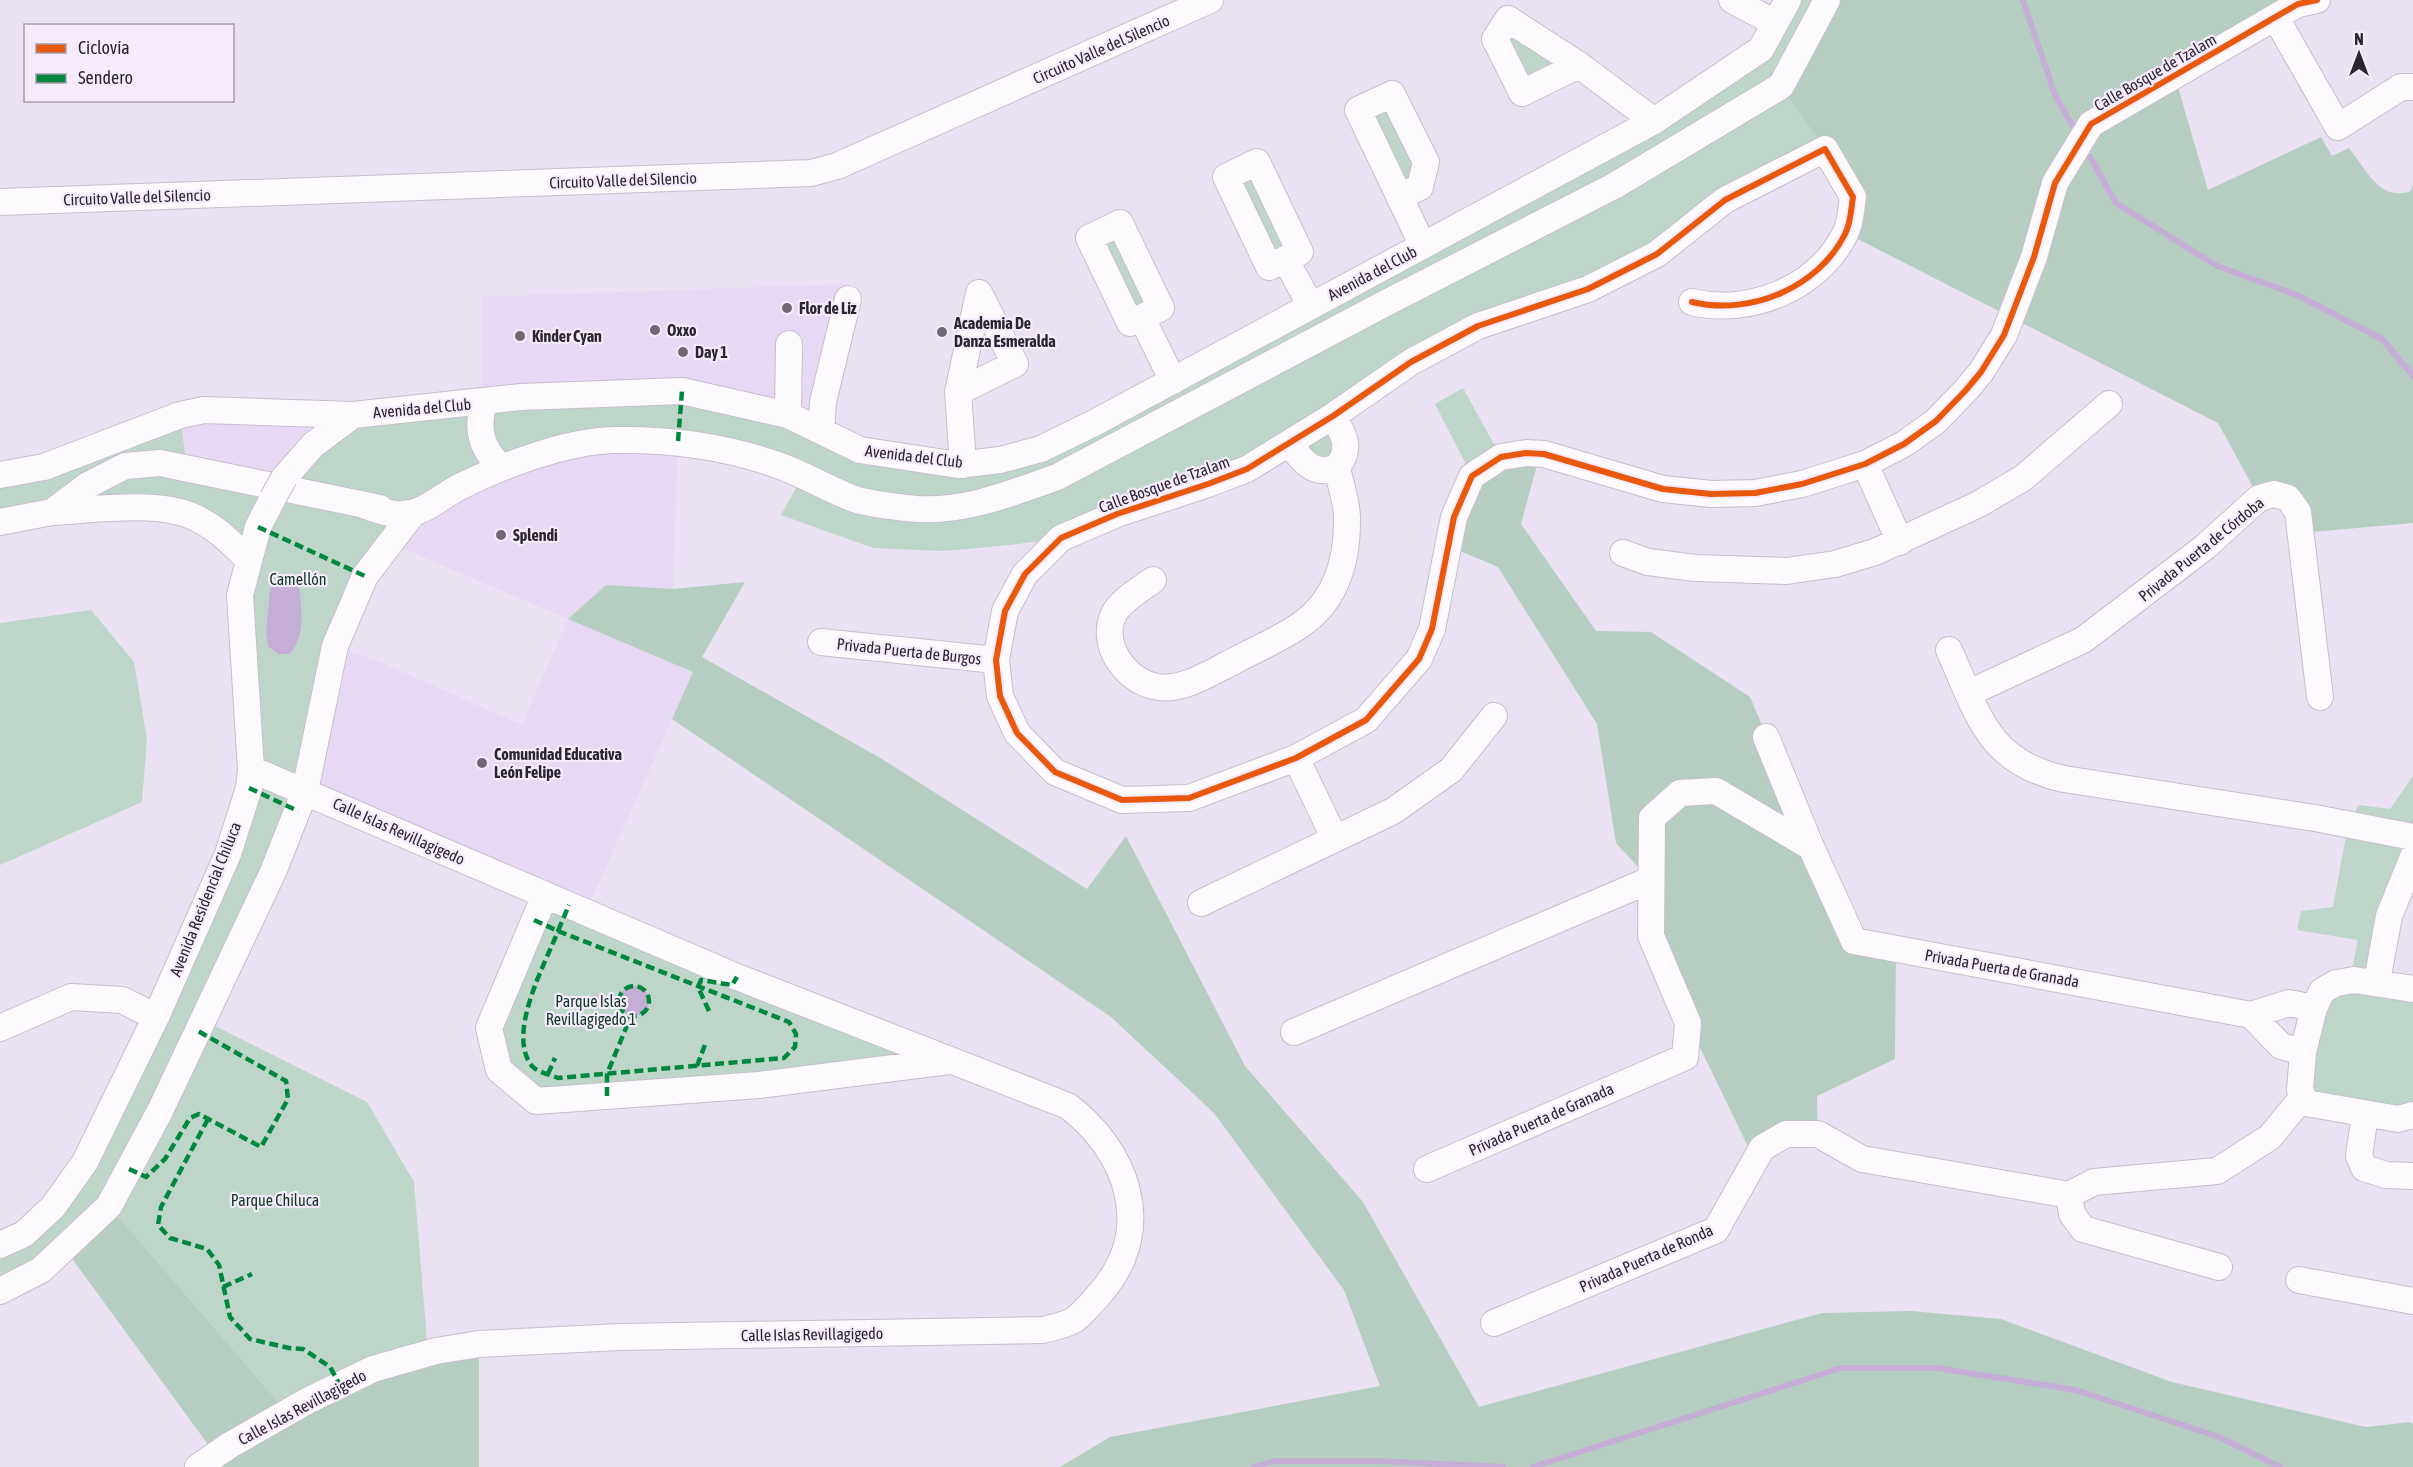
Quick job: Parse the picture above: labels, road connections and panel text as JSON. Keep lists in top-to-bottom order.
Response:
{
  "streets": {
    "street": [
      "Circuito Valle del Silencio",
      "Calle Bosque de Tzalam",
      "Avenida del Club",
      "Privada Puerta de Córdoba",
      "Privada Puerta de Burgos",
      "Calle Islas Revillagigedo",
      "Avenida Residencial Chiluca",
      "Privada Puerta de Granada",
      "Privada Puerta de Ronda"
    ]
  },
  "crossings": [
    ["Calle Bosque de Tzalam", "Privada Puerta de Burgos"],
    ["Avenida del Club", "Avenida Residencial Chiluca"],
    ["Calle Islas Revillagigedo", "Avenida Residencial Chiluca"]
  ],
  "parks": ["Camellón", "Parque Islas Revillagigedo 1", "Parque Chiluca"],
  "places": [
    "Flor de Liz",
    "Oxxo",
    "Academia De Danza Esmeralda",
    "Kinder Cyan",
    "Day 1",
    "Splendi",
    "Comunidad Educativa León Felipe"
  ],
  "legend": ["Ciclovía", "Sendero"],
  "north": "top"
}
